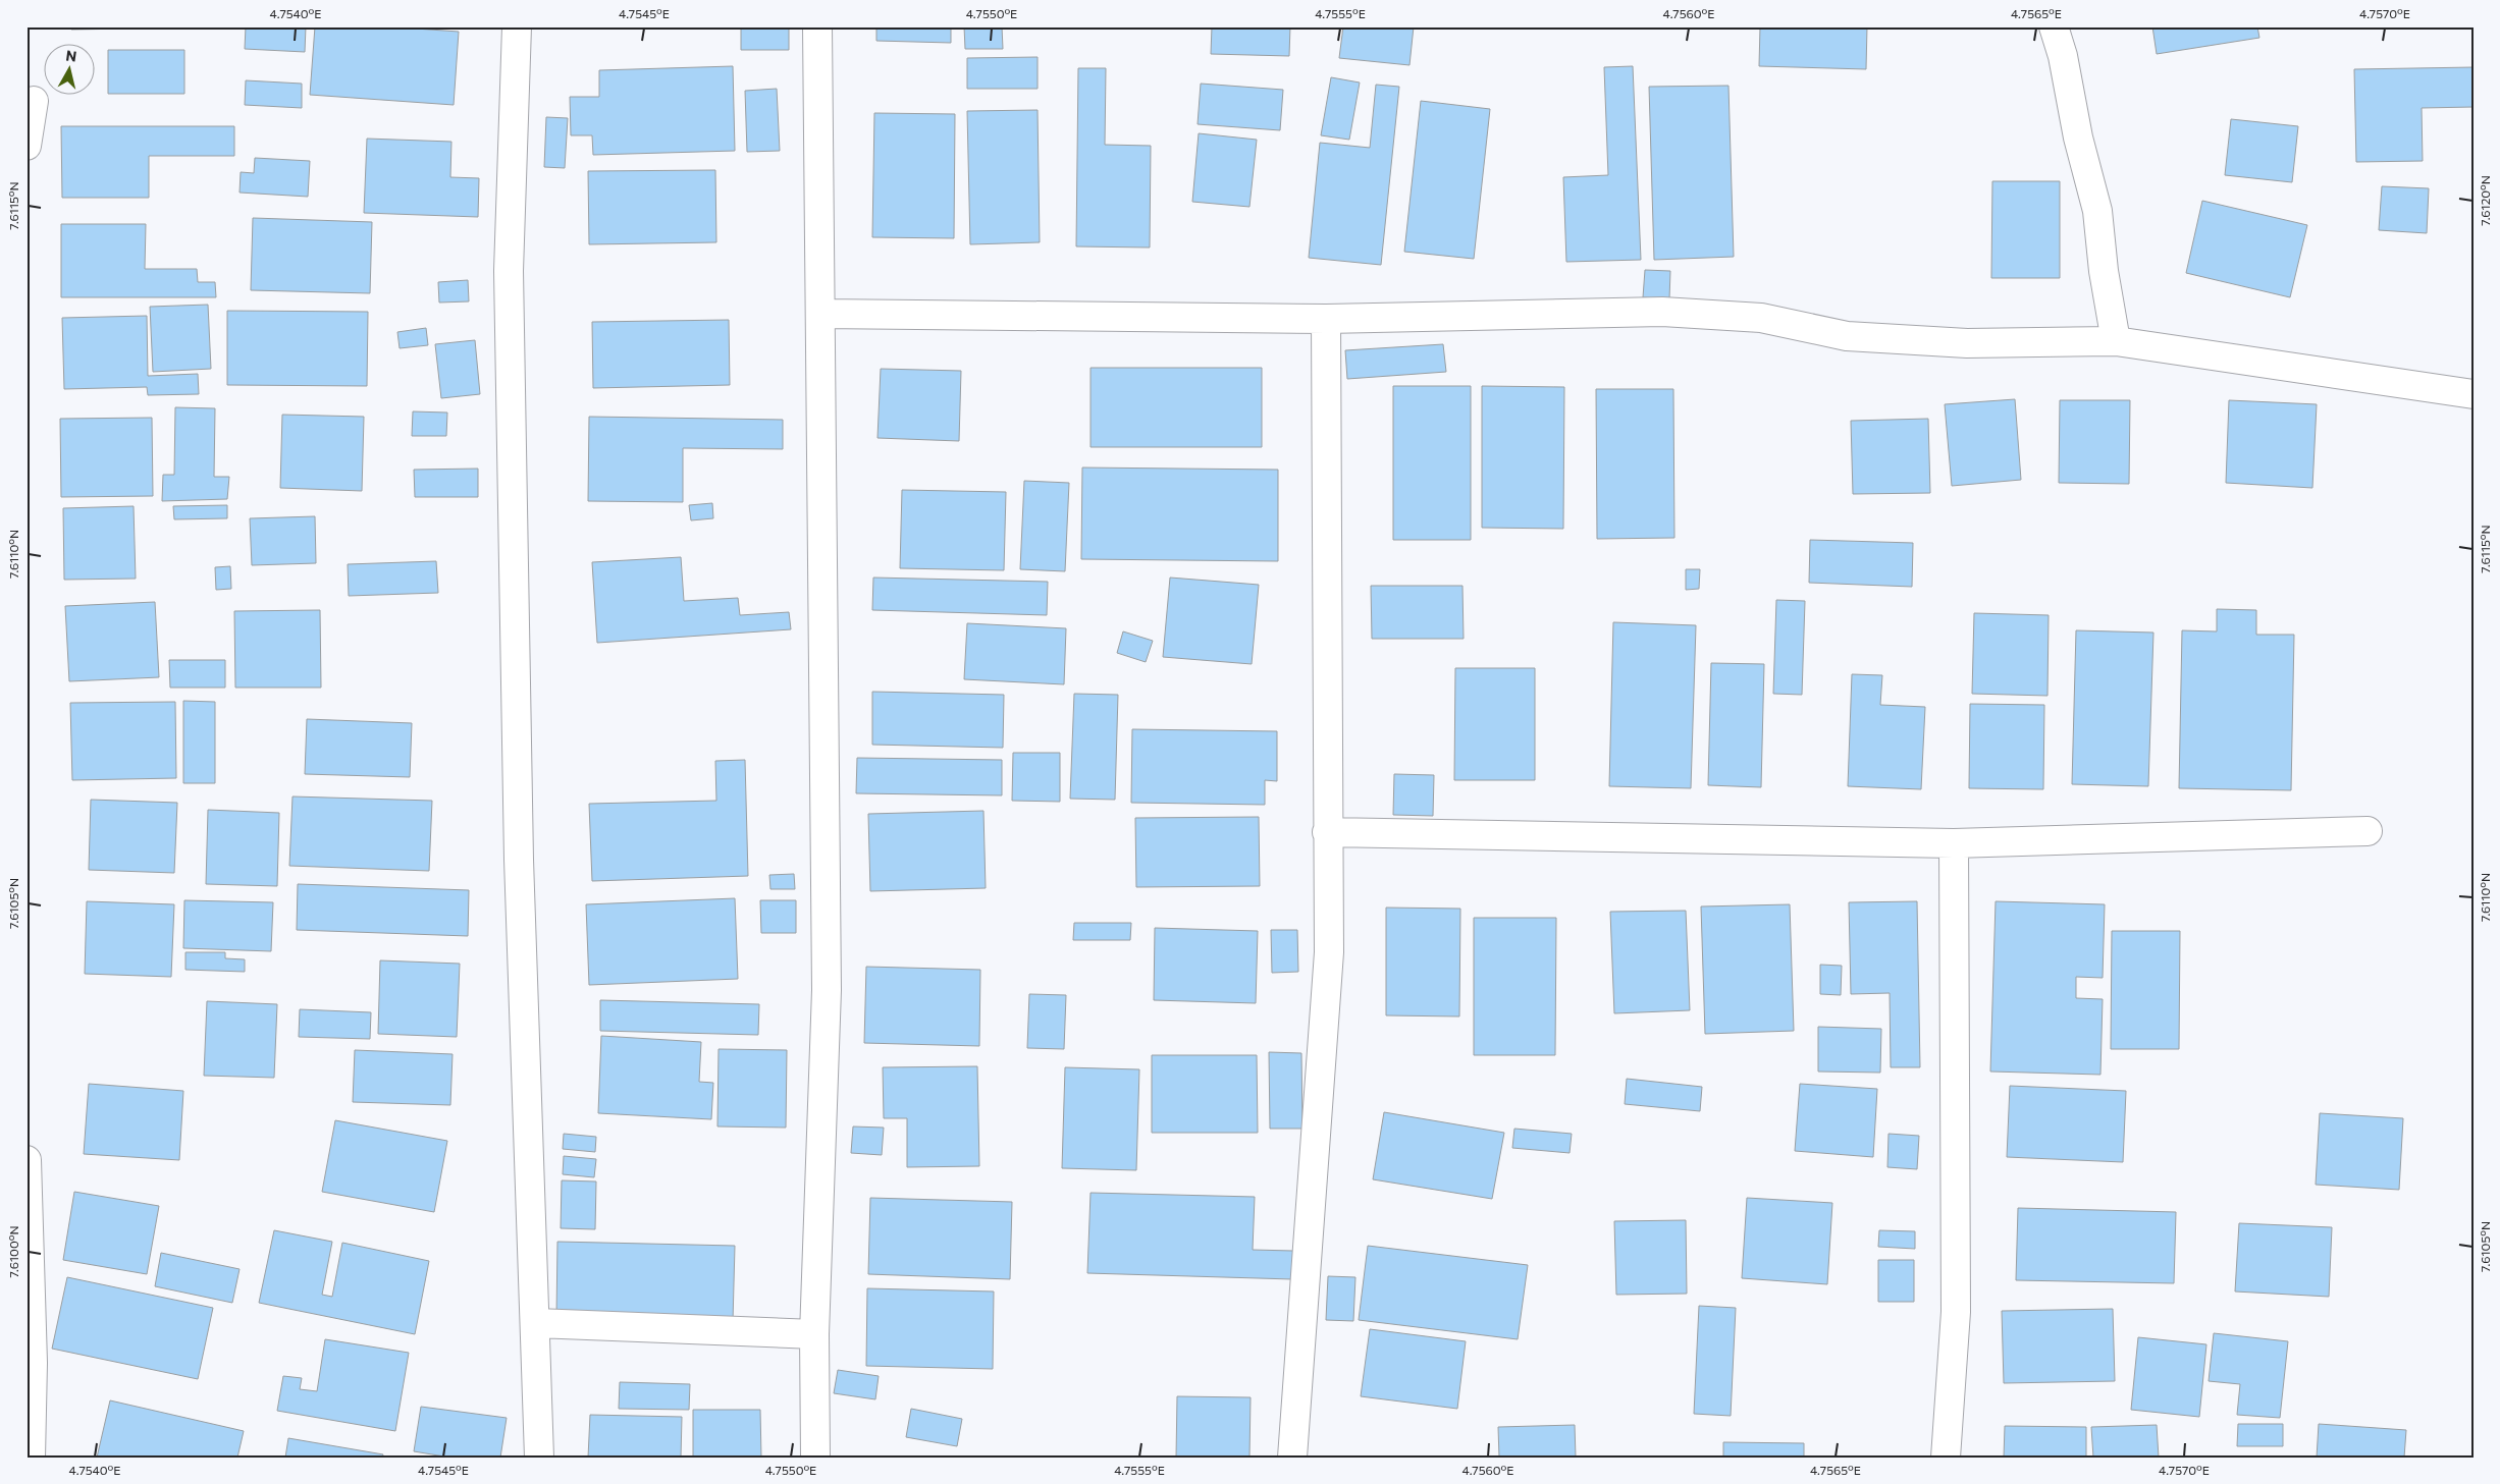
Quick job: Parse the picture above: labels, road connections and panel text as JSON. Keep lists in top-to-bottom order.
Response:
{
  "north": "top",
  "coordinates": [
    "4.7540°E",
    "4.7545°E",
    "4.7550°E",
    "4.7555°E",
    "4.7560°E",
    "4.7565°E",
    "4.7570°E",
    "7.6120°N",
    "7.6115°N",
    "7.6110°N",
    "7.6105°N",
    "7.6100°N"
  ]
}
